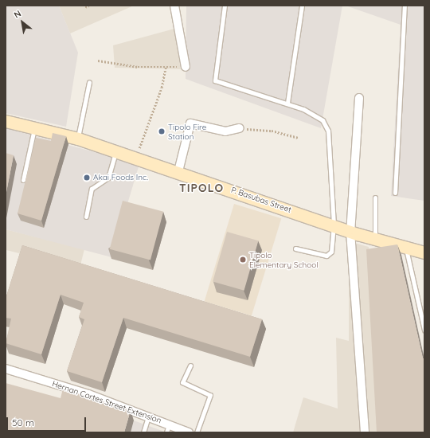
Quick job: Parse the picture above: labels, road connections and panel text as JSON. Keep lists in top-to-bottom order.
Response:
{
  "streets": {
    "street": ["P. Basubas Street", "Hernan Cortes Street Extension"]
  },
  "districts": ["TIPOLO"],
  "places": ["Tipolo Fire Station", "Akai Foods Inc.", "Tipolo Elementary School"],
  "scale_bar": "50 m",
  "north": "top left"
}
